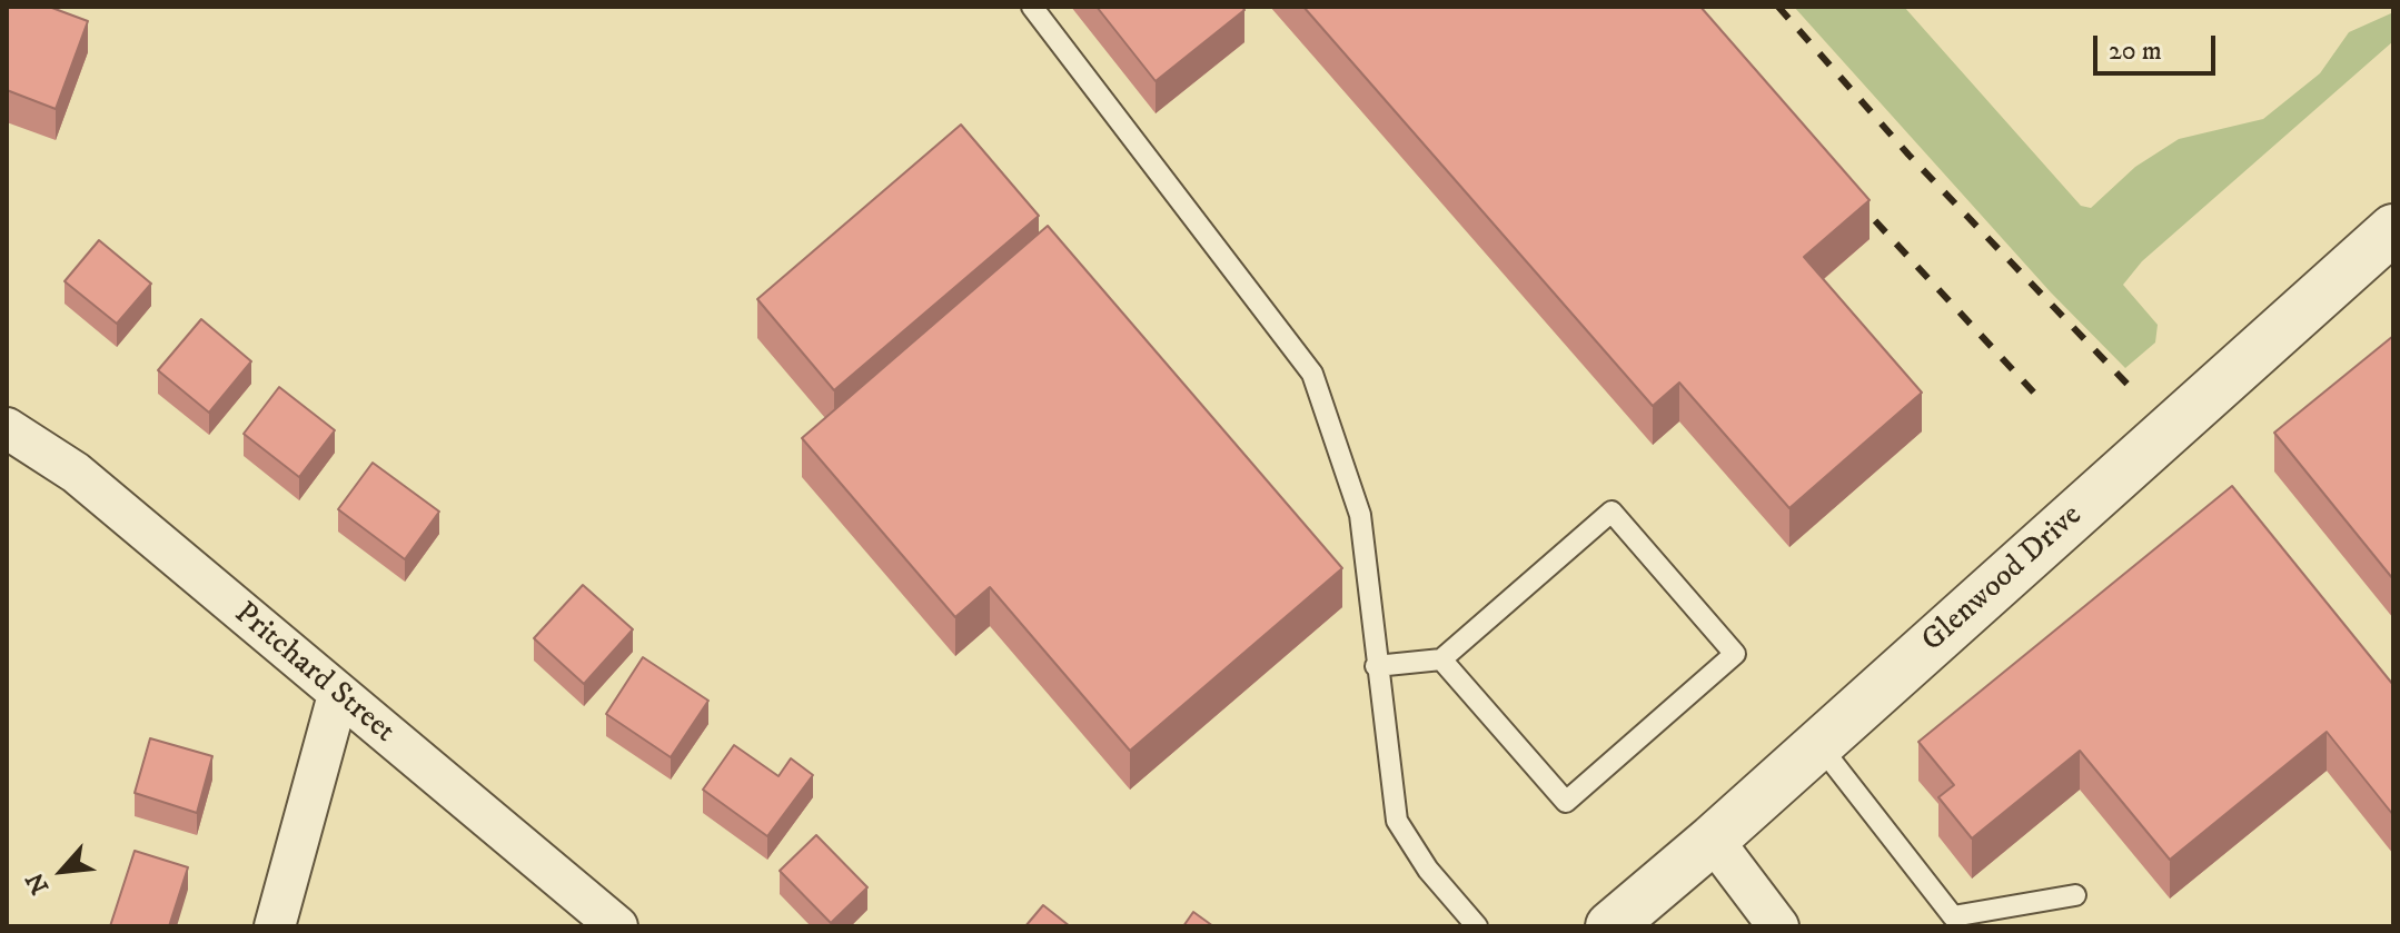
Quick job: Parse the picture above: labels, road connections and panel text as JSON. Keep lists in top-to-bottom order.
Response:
{
  "streets": {
    "street": ["Glenwood Drive", "Pritchard Street"]
  },
  "scale_bar": "20 m",
  "north": "bottom left"
}
